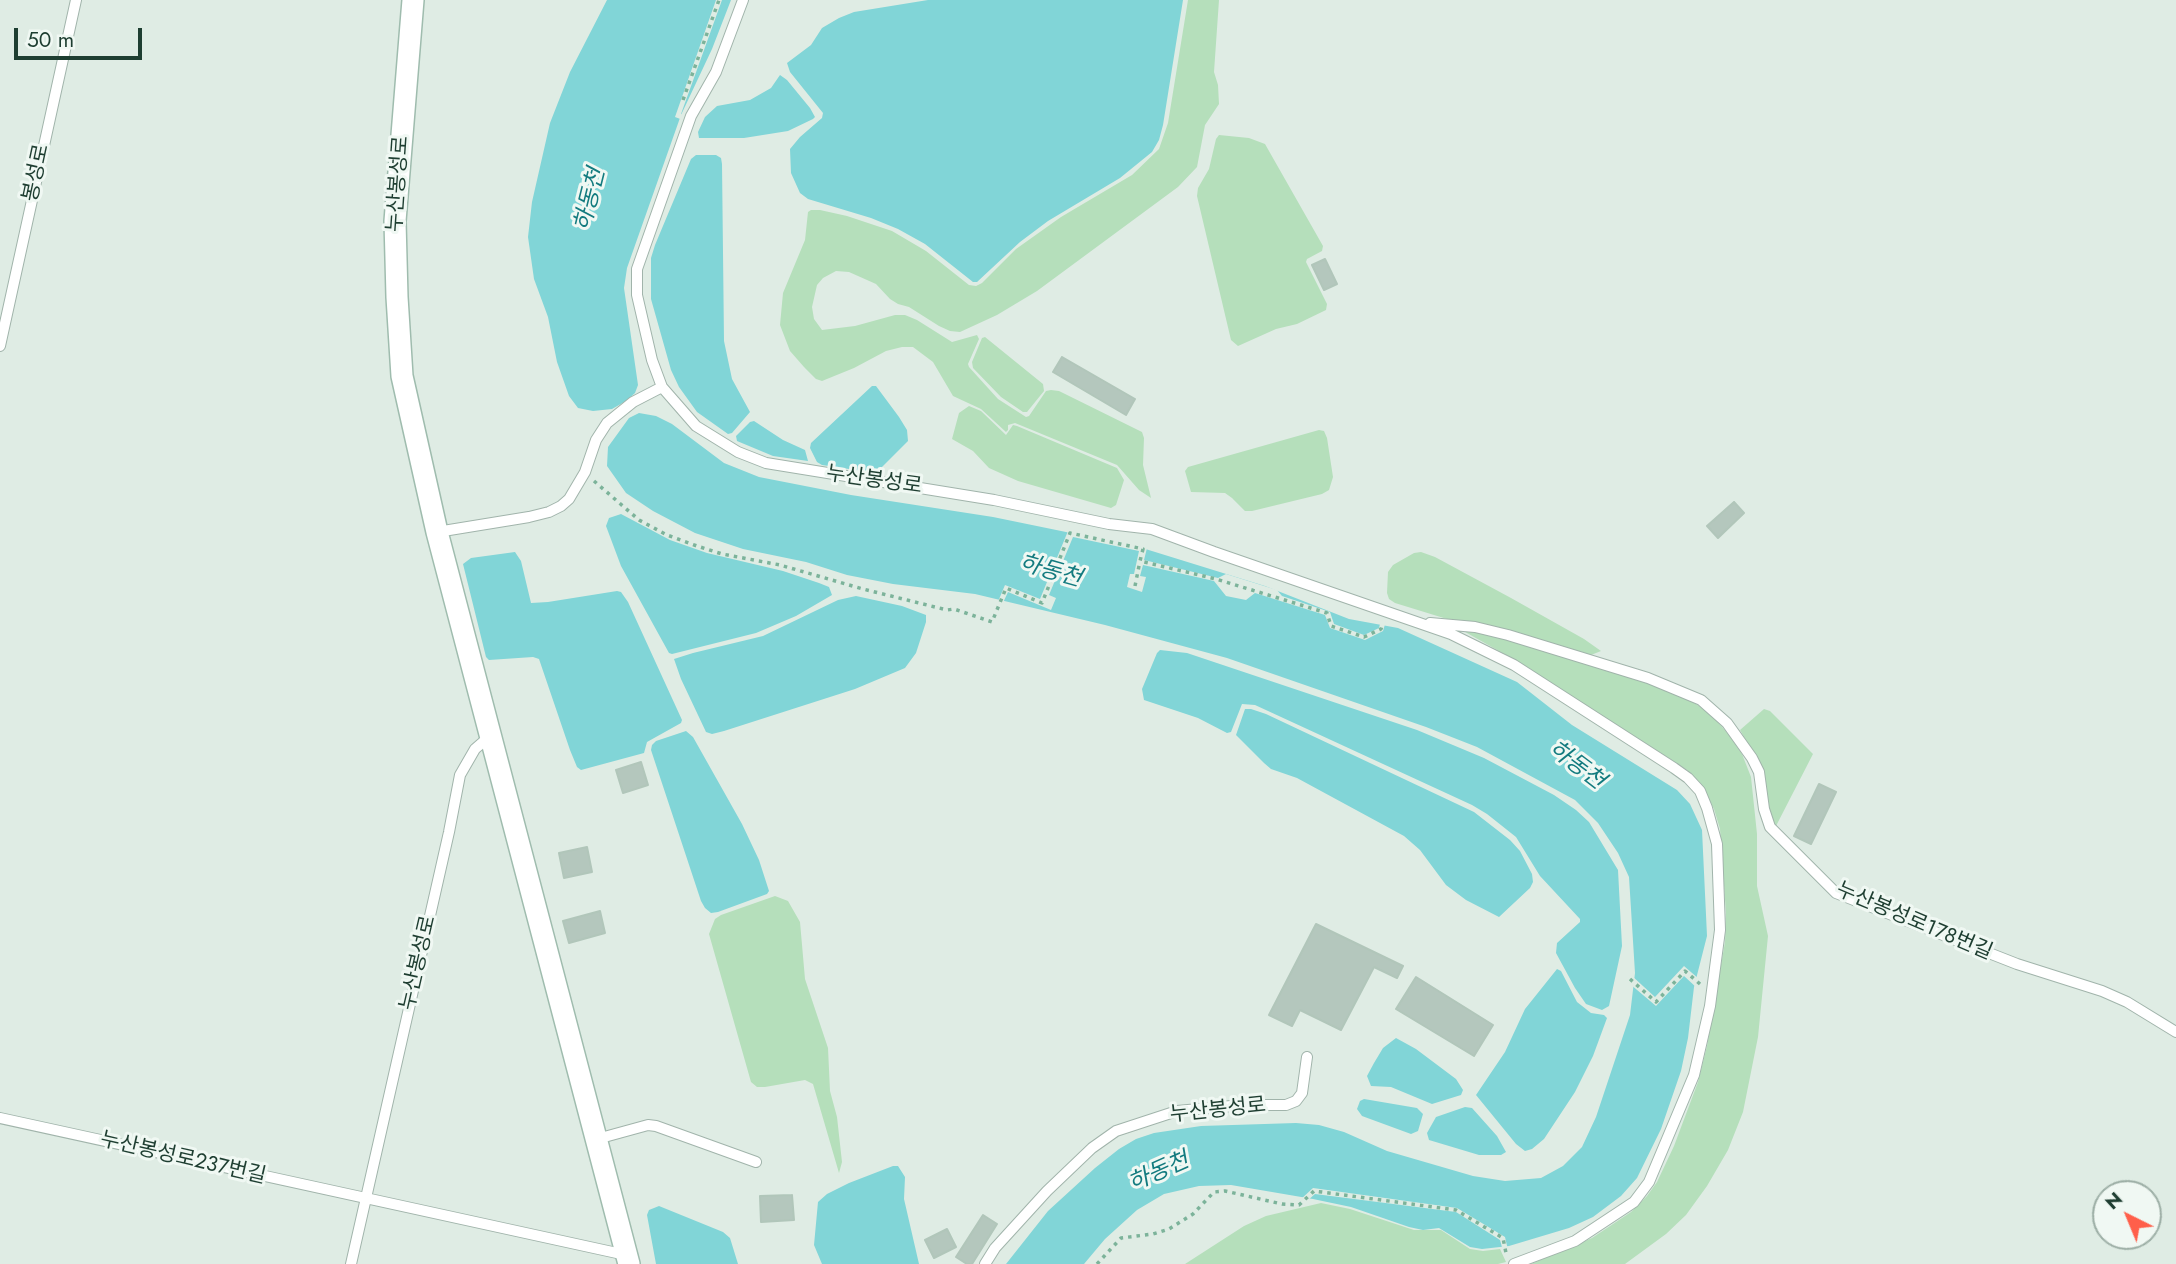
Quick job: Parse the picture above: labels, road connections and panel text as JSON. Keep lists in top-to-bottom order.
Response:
{
  "streets": {
    "street": ["누산봉성로"],
    "lane": ["봉성로", "누산봉성로178번길", "누산봉성로237번길"]
  },
  "crossings": [
    ["누산봉성로", "누산봉성로178번길"],
    ["누산봉성로", "누산봉성로237번길"]
  ],
  "water": ["하동천"],
  "scale_bar": "50 m",
  "north": "top left"
}
